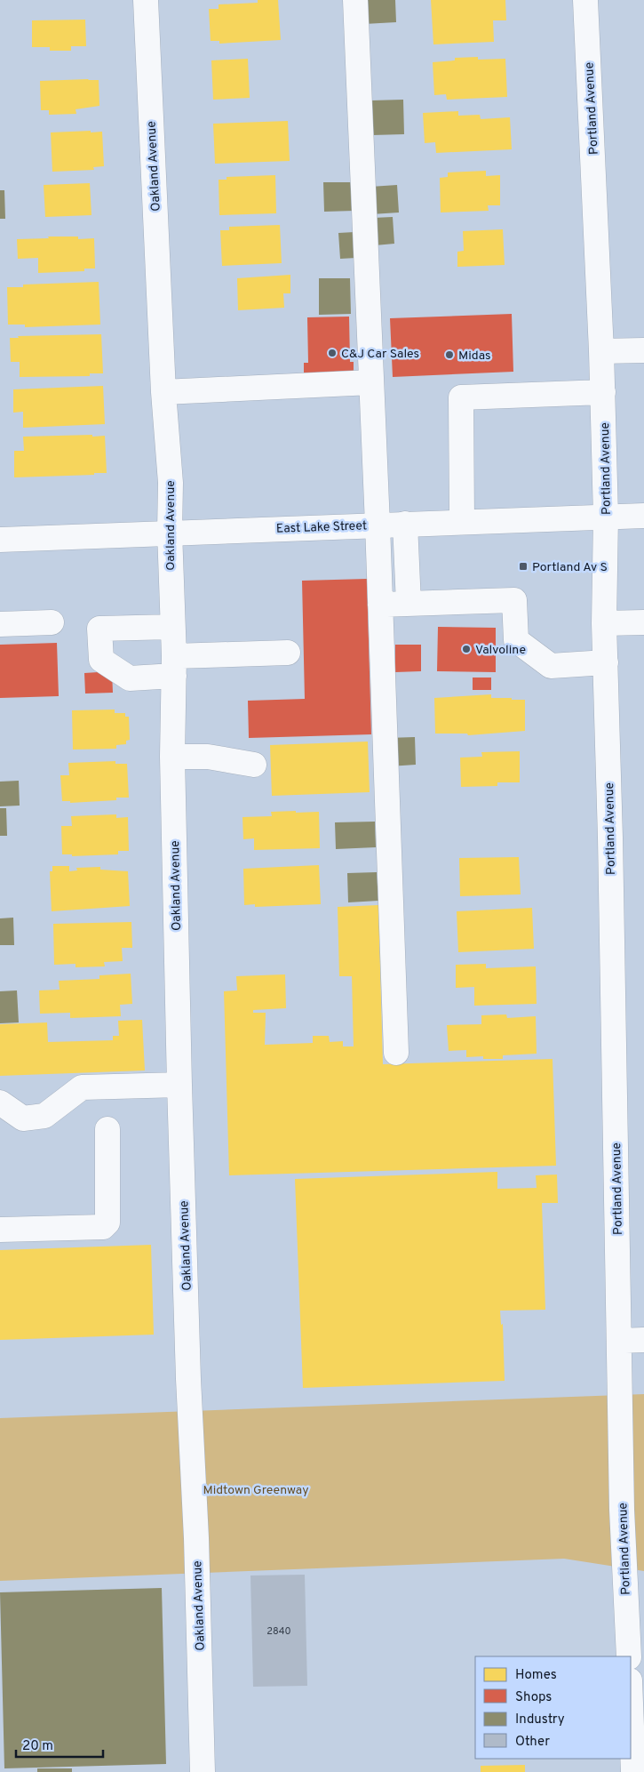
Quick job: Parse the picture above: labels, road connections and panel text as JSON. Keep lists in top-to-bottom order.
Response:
{
  "streets": {
    "street": ["Portland Avenue", "Oakland Avenue", "East Lake Street"]
  },
  "crossings": [
    ["Portland Avenue", "East Lake Street"],
    ["Oakland Avenue", "East Lake Street"]
  ],
  "parks": ["Midtown Greenway"],
  "places": {
    "other": ["C&J Car Sales", "Midas", "Valvoline"],
    "transit": ["Portland Av S"]
  },
  "house_numbers": ["2840"],
  "legend": [
    "Homes",
    "Shops",
    "Industry",
    "Other"
  ],
  "scale_bar": "20 m"
}
